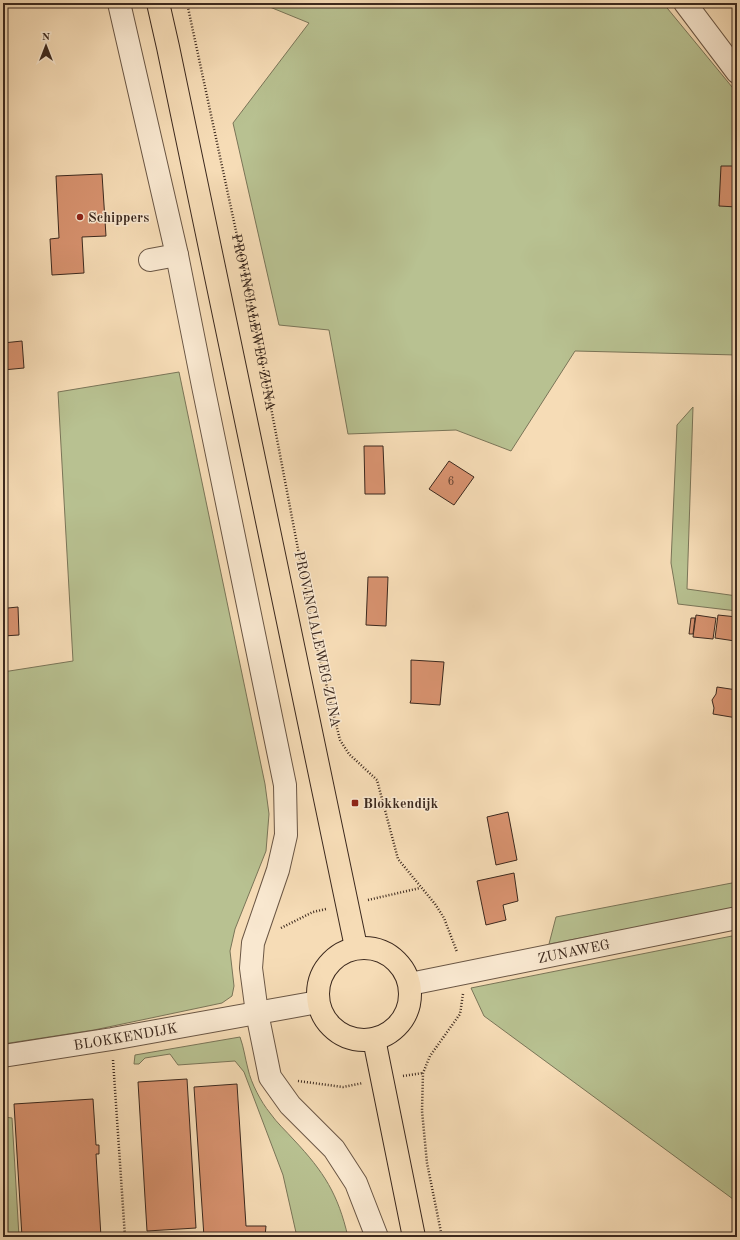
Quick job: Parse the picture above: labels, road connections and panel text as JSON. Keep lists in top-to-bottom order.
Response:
{
  "streets": {
    "main road": ["PROVINCIALEWEG ZUNA"],
    "street": ["ZUNAWEG", "BLOKKENDIJK"]
  },
  "crossings": [
    ["PROVINCIALEWEG ZUNA", "ZUNAWEG"],
    ["PROVINCIALEWEG ZUNA", "BLOKKENDIJK"],
    ["ZUNAWEG", "BLOKKENDIJK"]
  ],
  "places": {
    "other": ["Schippers"],
    "transit": ["Blokkendijk"]
  },
  "house_numbers": ["6"],
  "north": "top"
}
